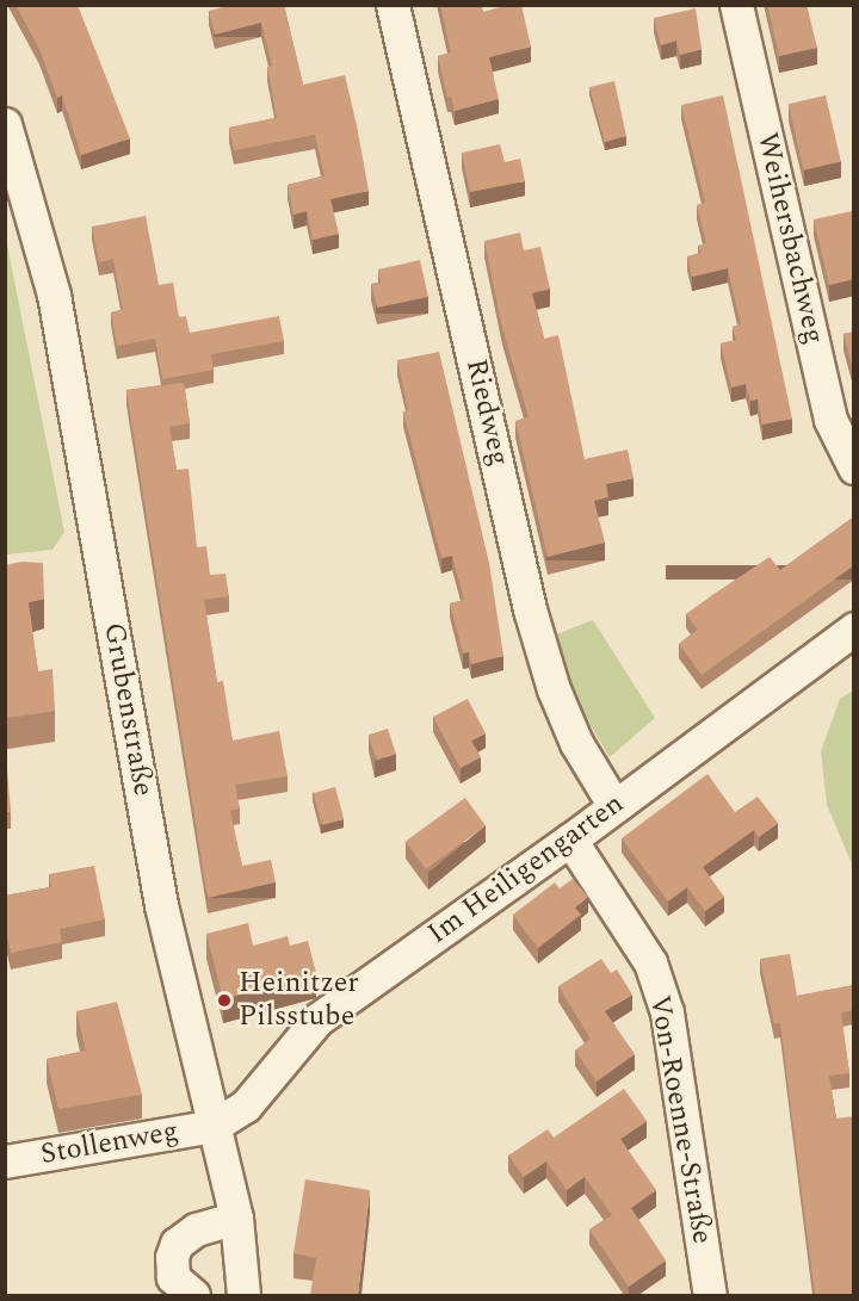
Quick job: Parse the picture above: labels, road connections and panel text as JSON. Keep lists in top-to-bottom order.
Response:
{
  "streets": {
    "street": [
      "Weihersbachweg",
      "Riedweg",
      "Grubenstraße",
      "Im Heiligengarten",
      "Von-Roenne-Straße",
      "Stollenweg"
    ]
  },
  "crossings": [
    ["Riedweg", "Im Heiligengarten"],
    ["Grubenstraße", "Im Heiligengarten"],
    ["Grubenstraße", "Stollenweg"],
    ["Im Heiligengarten", "Von-Roenne-Straße"],
    ["Im Heiligengarten", "Stollenweg"]
  ],
  "places": ["Heinitzer Pilsstube"]
}
